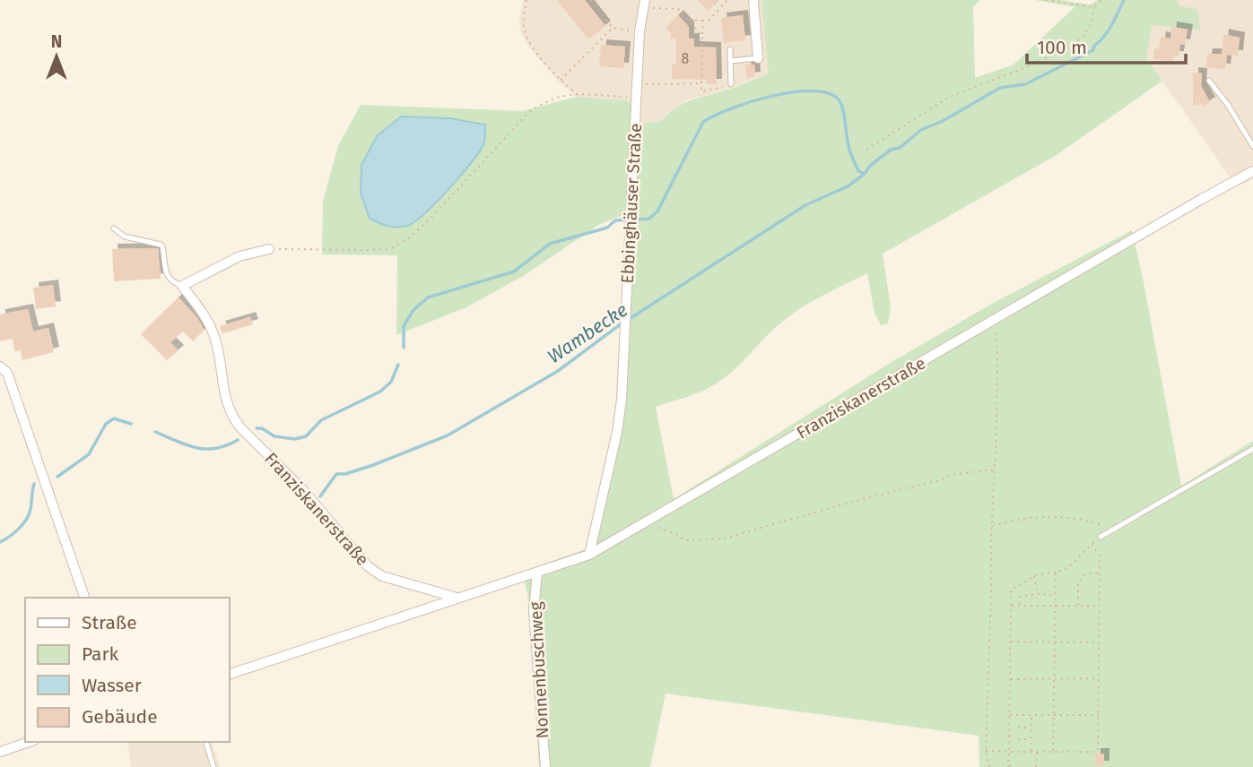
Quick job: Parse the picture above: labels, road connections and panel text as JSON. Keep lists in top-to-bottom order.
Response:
{
  "streets": {
    "street": ["Ebbinghäuser Straße", "Franziskanerstraße", "Nonnenbuschweg"]
  },
  "crossings": [
    ["Ebbinghäuser Straße", "Franziskanerstraße"],
    ["Franziskanerstraße", "Nonnenbuschweg"]
  ],
  "water": ["Wambecke"],
  "house_numbers": ["8"],
  "legend": [
    "Straße",
    "Park",
    "Wasser",
    "Gebäude"
  ],
  "scale_bar": "100 m",
  "north": "top"
}
